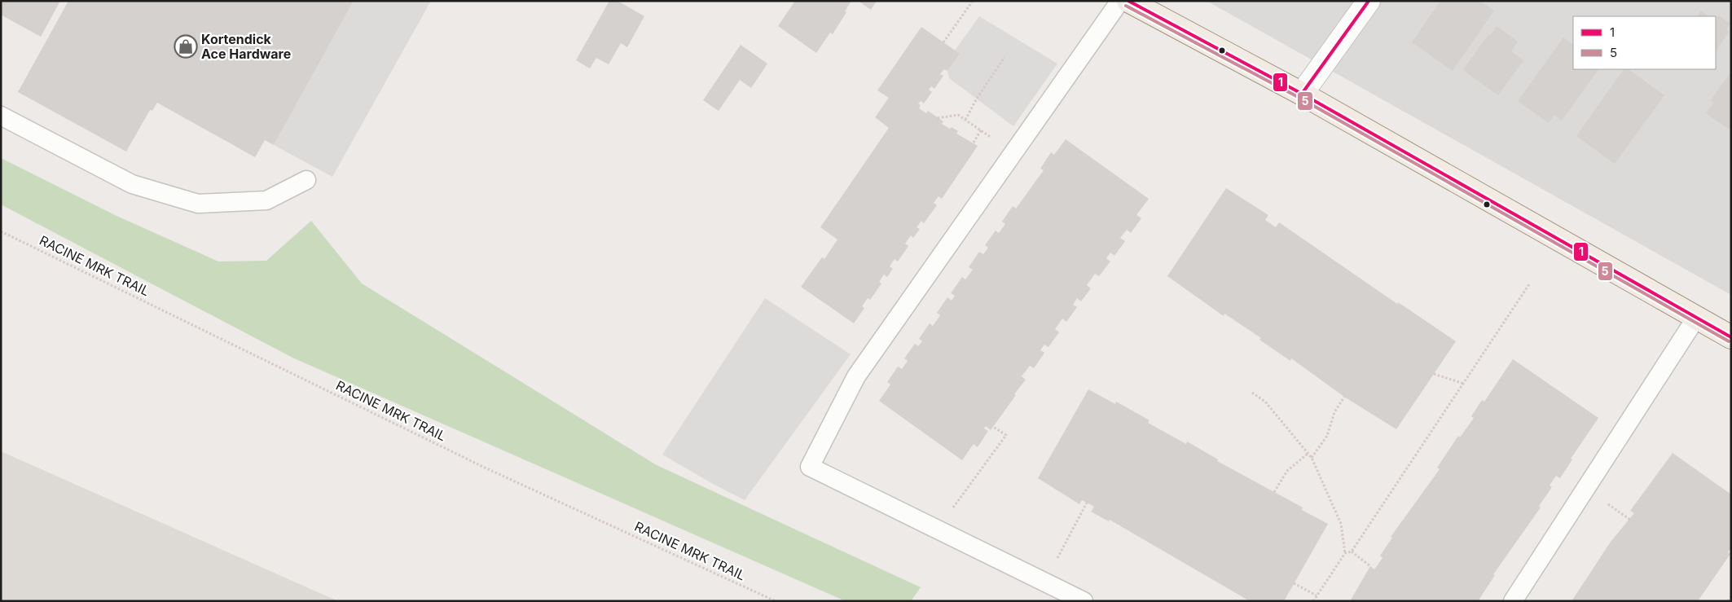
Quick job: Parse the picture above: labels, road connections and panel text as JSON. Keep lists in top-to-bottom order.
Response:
{
  "streets": {
    "path": ["RACINE MRK TRAIL"]
  },
  "places": {
    "shop": ["Kortendick Ace Hardware"]
  },
  "lines": ["transit line 1", "transit line 5"],
  "legend": ["1", "5"]
}
